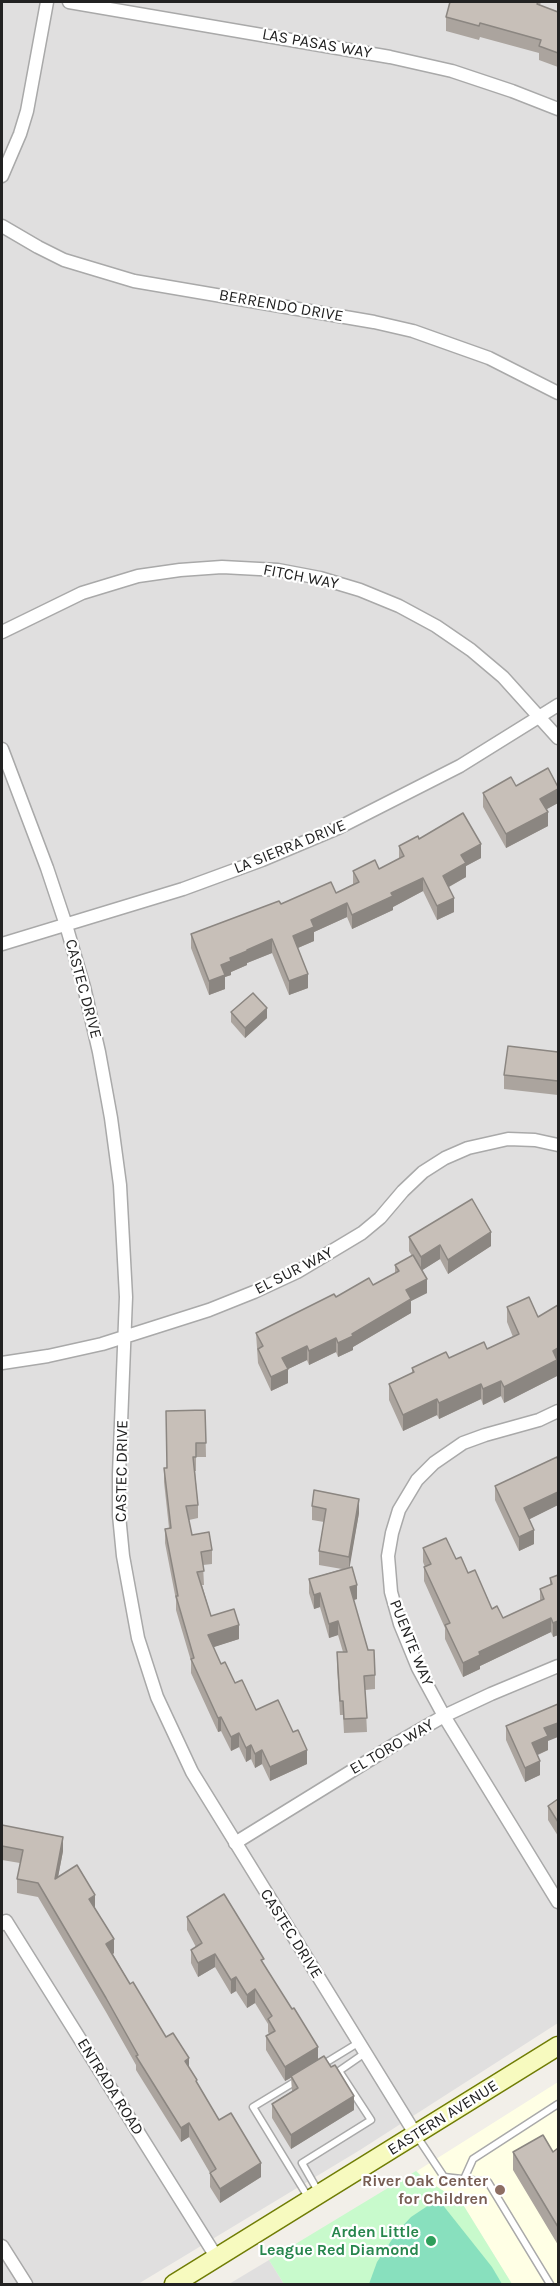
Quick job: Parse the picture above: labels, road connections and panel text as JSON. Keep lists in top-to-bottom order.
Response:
{
  "streets": {
    "main road": ["EASTERN AVENUE"],
    "street": [
      "LAS PASAS WAY",
      "BERRENDO DRIVE",
      "FITCH WAY",
      "LA SIERRA DRIVE",
      "CASTEC DRIVE",
      "EL SUR WAY",
      "PUENTE WAY",
      "EL TORO WAY",
      "ENTRADA ROAD"
    ]
  },
  "crossings": [
    ["FITCH WAY", "LA SIERRA DRIVE"],
    ["LA SIERRA DRIVE", "CASTEC DRIVE"],
    ["CASTEC DRIVE", "EL SUR WAY"],
    ["CASTEC DRIVE", "EL TORO WAY"],
    ["CASTEC DRIVE", "EASTERN AVENUE"],
    ["PUENTE WAY", "EL TORO WAY"],
    ["ENTRADA ROAD", "EASTERN AVENUE"]
  ],
  "places": ["River Oak Center for Children", "Arden Little League Red Diamond"]
}
